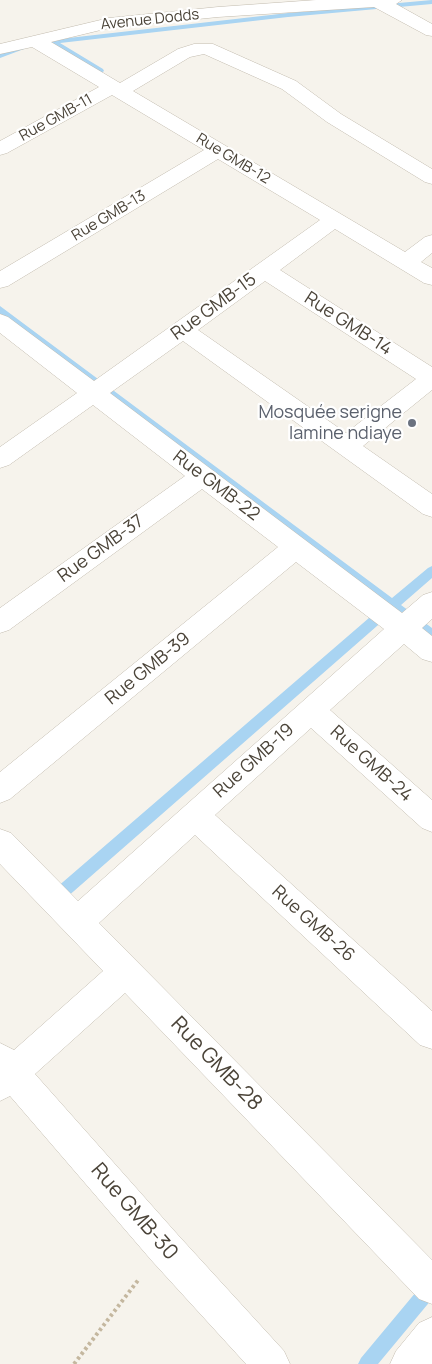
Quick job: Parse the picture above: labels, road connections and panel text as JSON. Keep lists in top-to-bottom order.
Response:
{
  "streets": {
    "street": [
      "Avenue Dodds",
      "Rue GMB-11",
      "Rue GMB-12",
      "Rue GMB-13",
      "Rue GMB-15",
      "Rue GMB-14",
      "Rue GMB-22",
      "Rue GMB-37",
      "Rue GMB-39",
      "Rue GMB-19",
      "Rue GMB-24",
      "Rue GMB-26",
      "Rue GMB-28",
      "Rue GMB-30"
    ]
  },
  "crossings": [
    ["Avenue Dodds", "Rue GMB-12"],
    ["Rue GMB-11", "Rue GMB-12"],
    ["Rue GMB-12", "Rue GMB-13"],
    ["Rue GMB-12", "Rue GMB-15"],
    ["Rue GMB-15", "Rue GMB-14"],
    ["Rue GMB-15", "Rue GMB-22"],
    ["Rue GMB-22", "Rue GMB-37"],
    ["Rue GMB-22", "Rue GMB-39"],
    ["Rue GMB-22", "Rue GMB-19"],
    ["Rue GMB-19", "Rue GMB-24"],
    ["Rue GMB-19", "Rue GMB-26"],
    ["Rue GMB-19", "Rue GMB-28"]
  ],
  "places": ["Mosquée serigne lamine ndiaye"]
}
